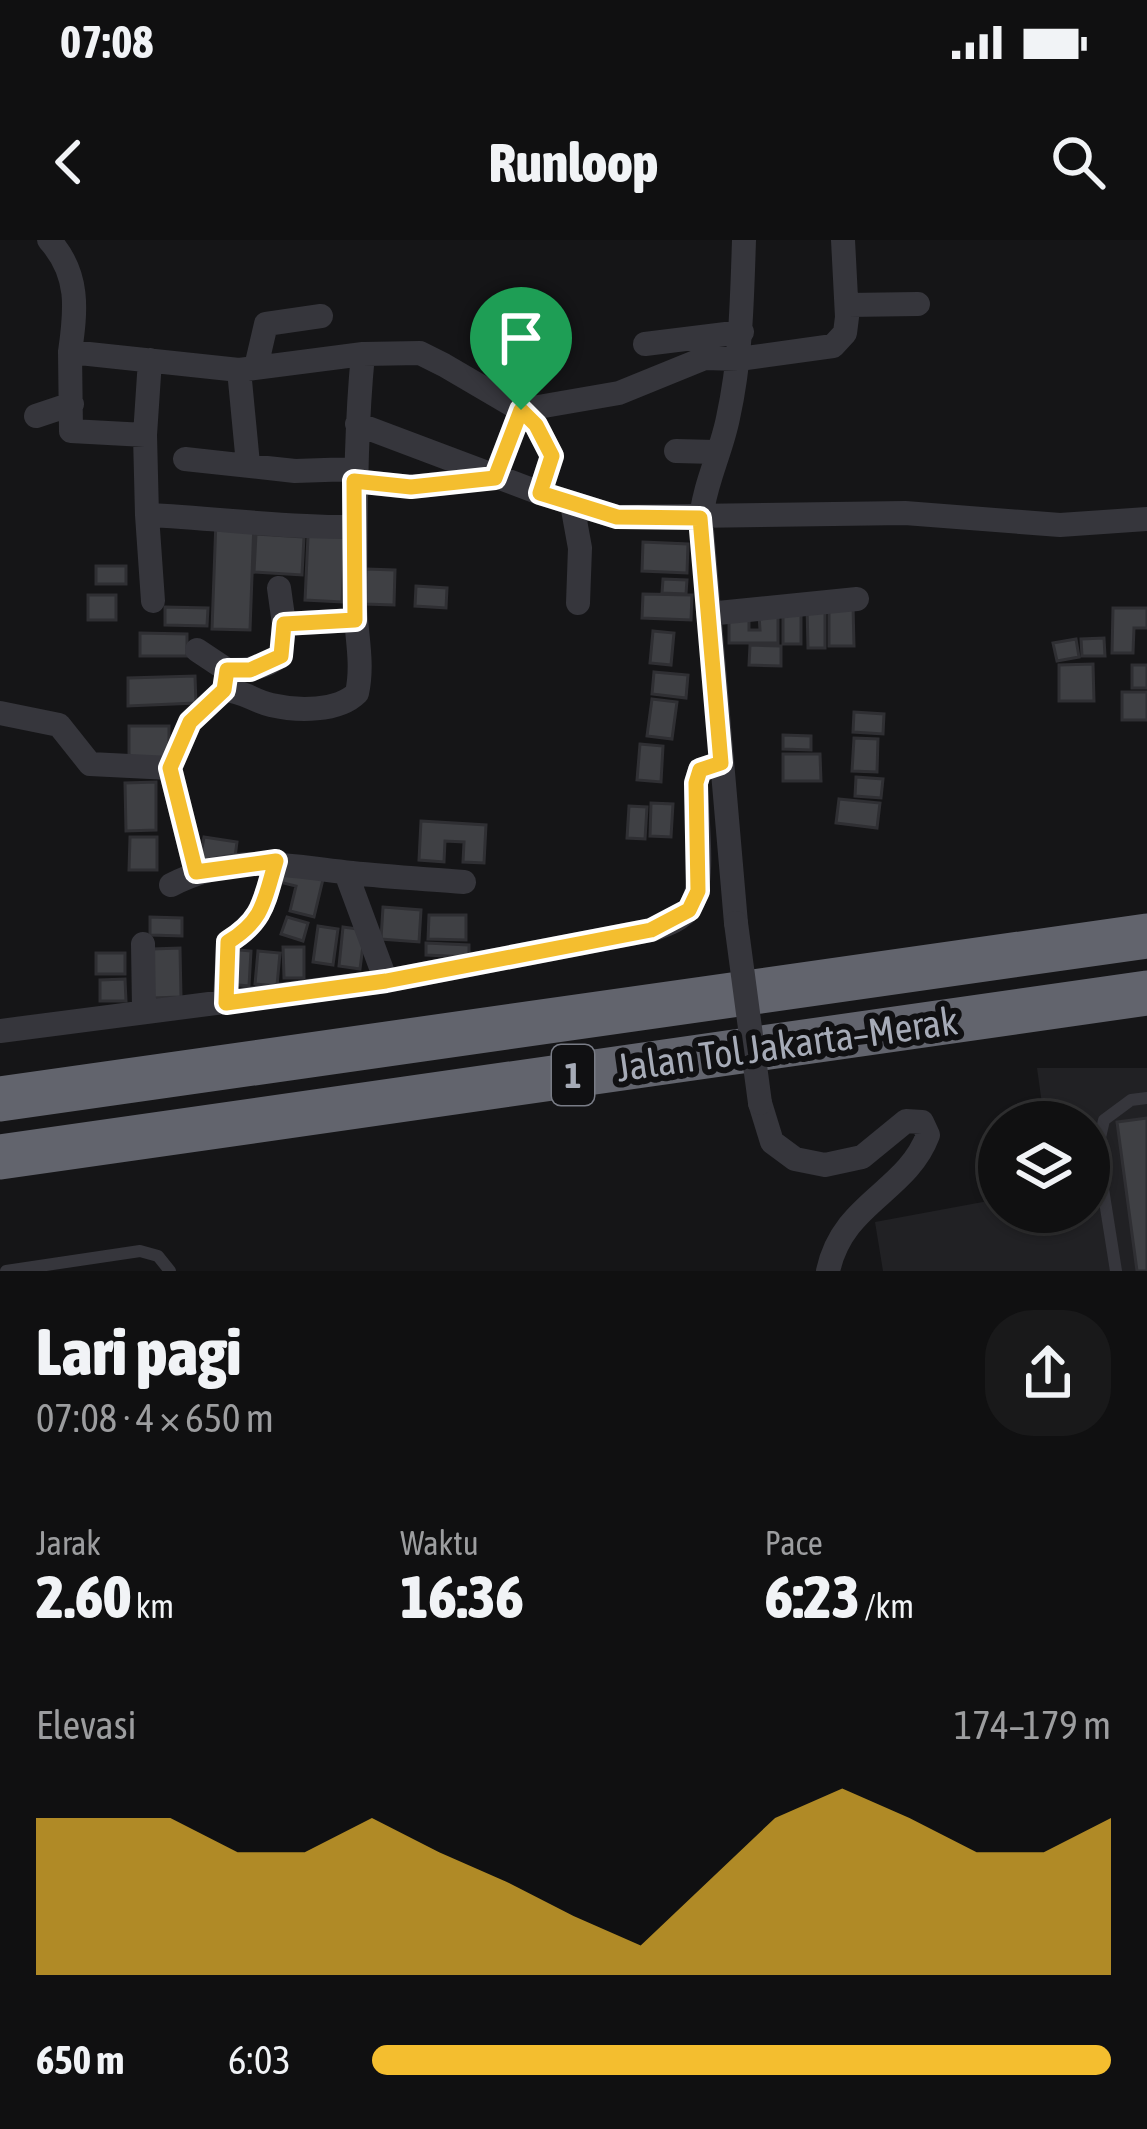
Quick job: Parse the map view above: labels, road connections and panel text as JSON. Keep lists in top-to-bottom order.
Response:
{
  "streets": {
    "highway": ["Jalan Tol Jakarta–Merak", "1"]
  },
  "page": {
    "status": "07:08",
    "header": "Runloop",
    "heading": ["Lari pagi", "07:08 · 4 × 650 m"],
    "stats": [
      ["Jarak", "2.60 km"],
      ["Waktu", "16:36"],
      ["Pace", "6:23 /km"]
    ],
    "chart": ["Elevasi", "174–179 m"],
    "list": [
      {
        "name": "650 m",
        "note": "6:03"
      }
    ]
  }
}
